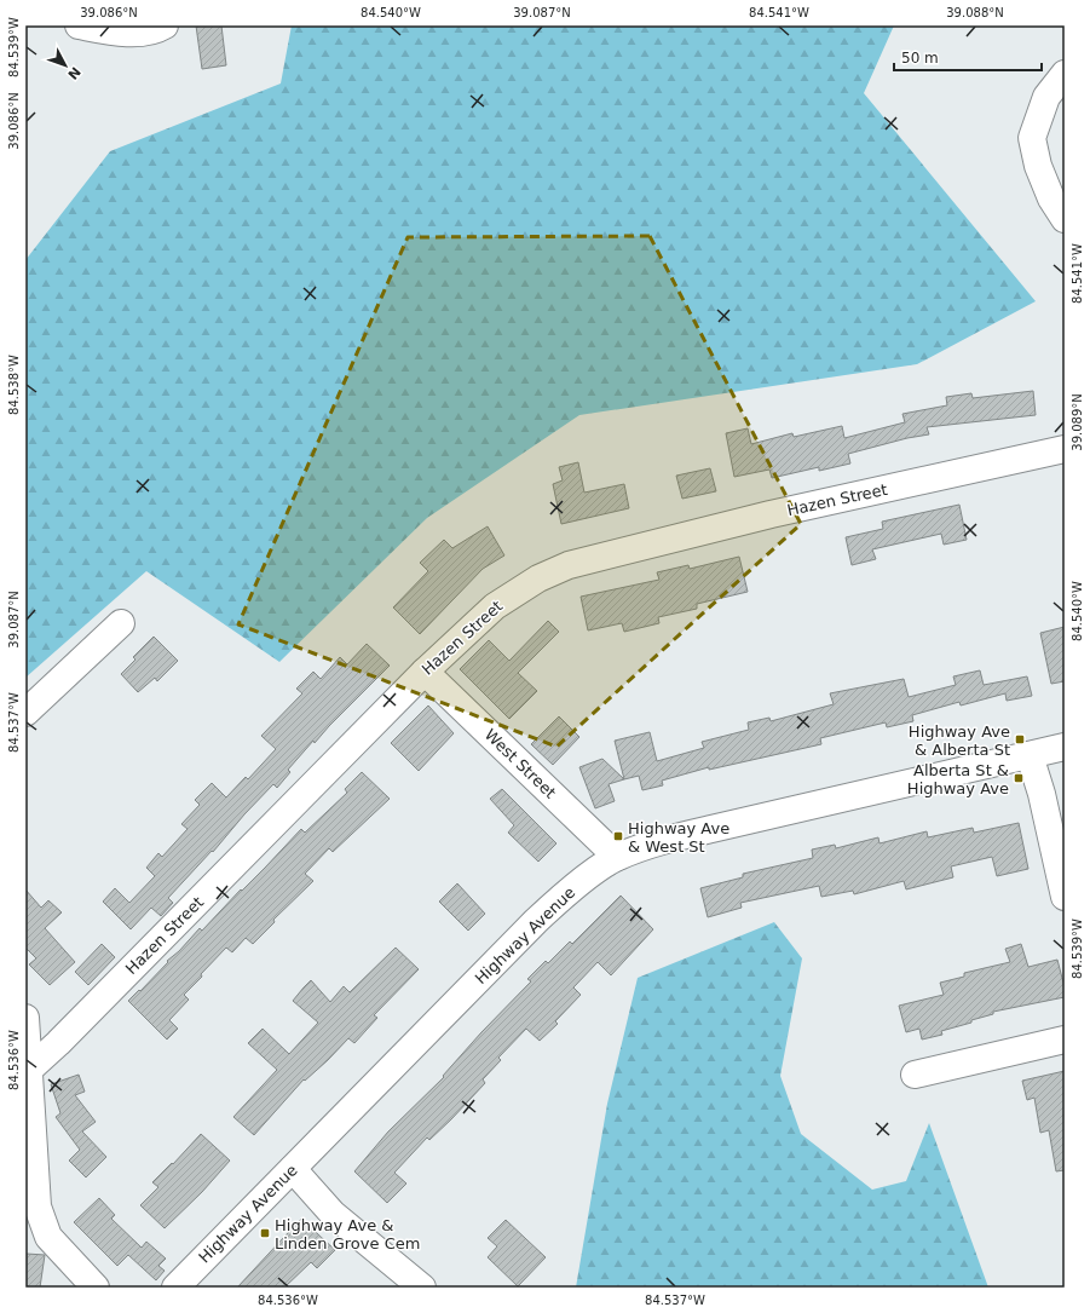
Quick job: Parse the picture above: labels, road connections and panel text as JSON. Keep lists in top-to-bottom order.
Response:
{
  "streets": {
    "street": ["Hazen Street", "West Street", "Highway Avenue"]
  },
  "crossings": [
    ["Hazen Street", "West Street"],
    ["West Street", "Highway Avenue"]
  ],
  "places": {
    "transit": [
      "Highway Ave & Alberta St",
      "Alberta St & Highway Ave",
      "Highway Ave & West St",
      "Highway Ave & Linden Grove Cem"
    ]
  },
  "scale_bar": "50 m",
  "north": "bottom right",
  "coordinates": [
    "39.086°N",
    "84.540°W",
    "39.087°N",
    "84.541°W",
    "39.088°N",
    "84.539°W",
    "84.538°W",
    "39.089°N",
    "84.537°W",
    "84.536°W"
  ]
}
